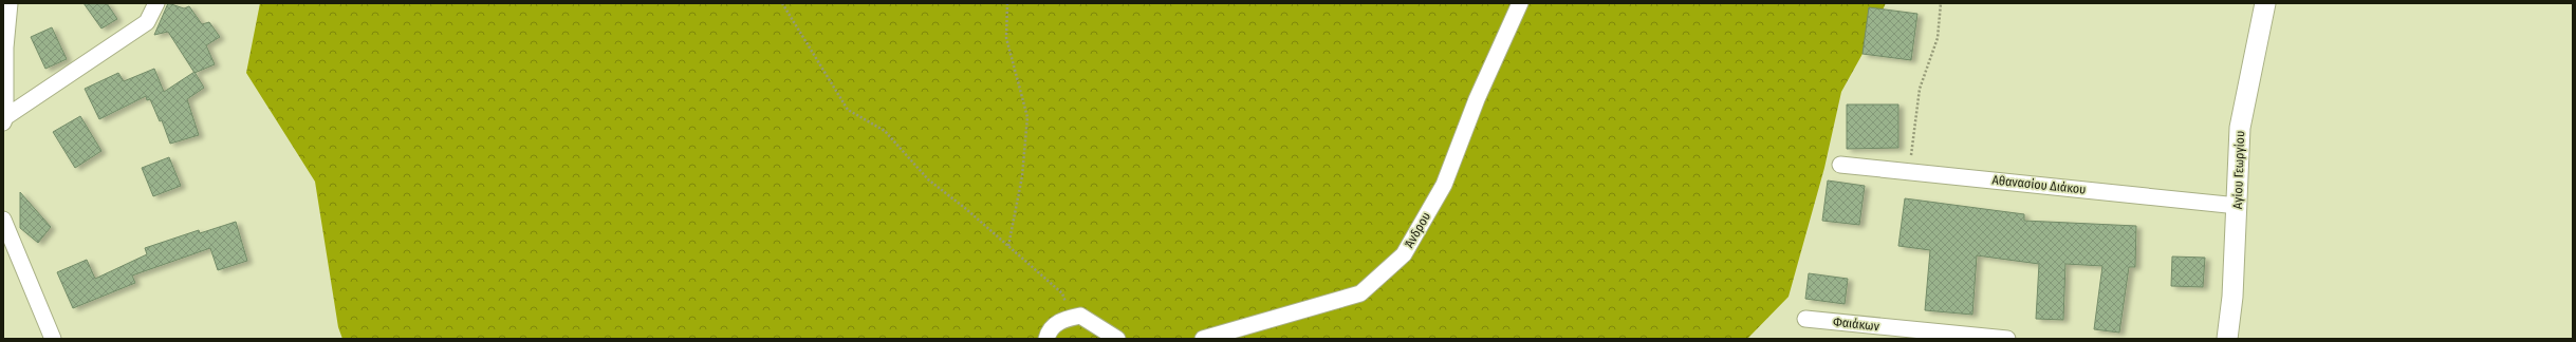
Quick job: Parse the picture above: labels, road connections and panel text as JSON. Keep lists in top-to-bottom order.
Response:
{
  "streets": {
    "street": [
      "Αγίου Γεωργίου",
      "Αθανασίου Διάκου",
      "Άνδρου",
      "Φαιάκων"
    ]
  },
  "crossings": [
    ["Αγίου Γεωργίου", "Αθανασίου Διάκου"]
  ]
}
